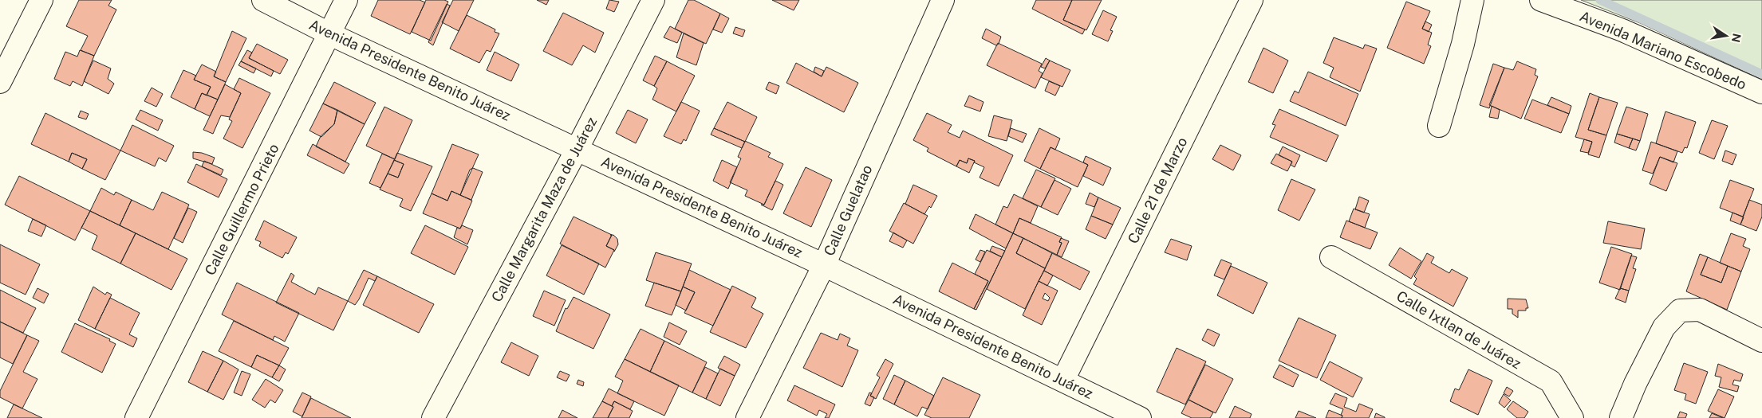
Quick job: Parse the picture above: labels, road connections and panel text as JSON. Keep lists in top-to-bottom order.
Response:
{
  "streets": {
    "street": [
      "Avenida Mariano Escobedo",
      "Avenida Presidente Benito Juárez",
      "Calle 21 de Marzo",
      "Calle Guillermo Prieto",
      "Calle Margarita Maza de Juárez",
      "Calle Guelatao",
      "Calle Ixtlan de Juárez"
    ]
  },
  "crossings": [
    ["Avenida Presidente Benito Juárez", "Calle 21 de Marzo"],
    ["Avenida Presidente Benito Juárez", "Calle Guillermo Prieto"],
    ["Avenida Presidente Benito Juárez", "Calle Margarita Maza de Juárez"],
    ["Avenida Presidente Benito Juárez", "Calle Guelatao"]
  ],
  "north": "right"
}
